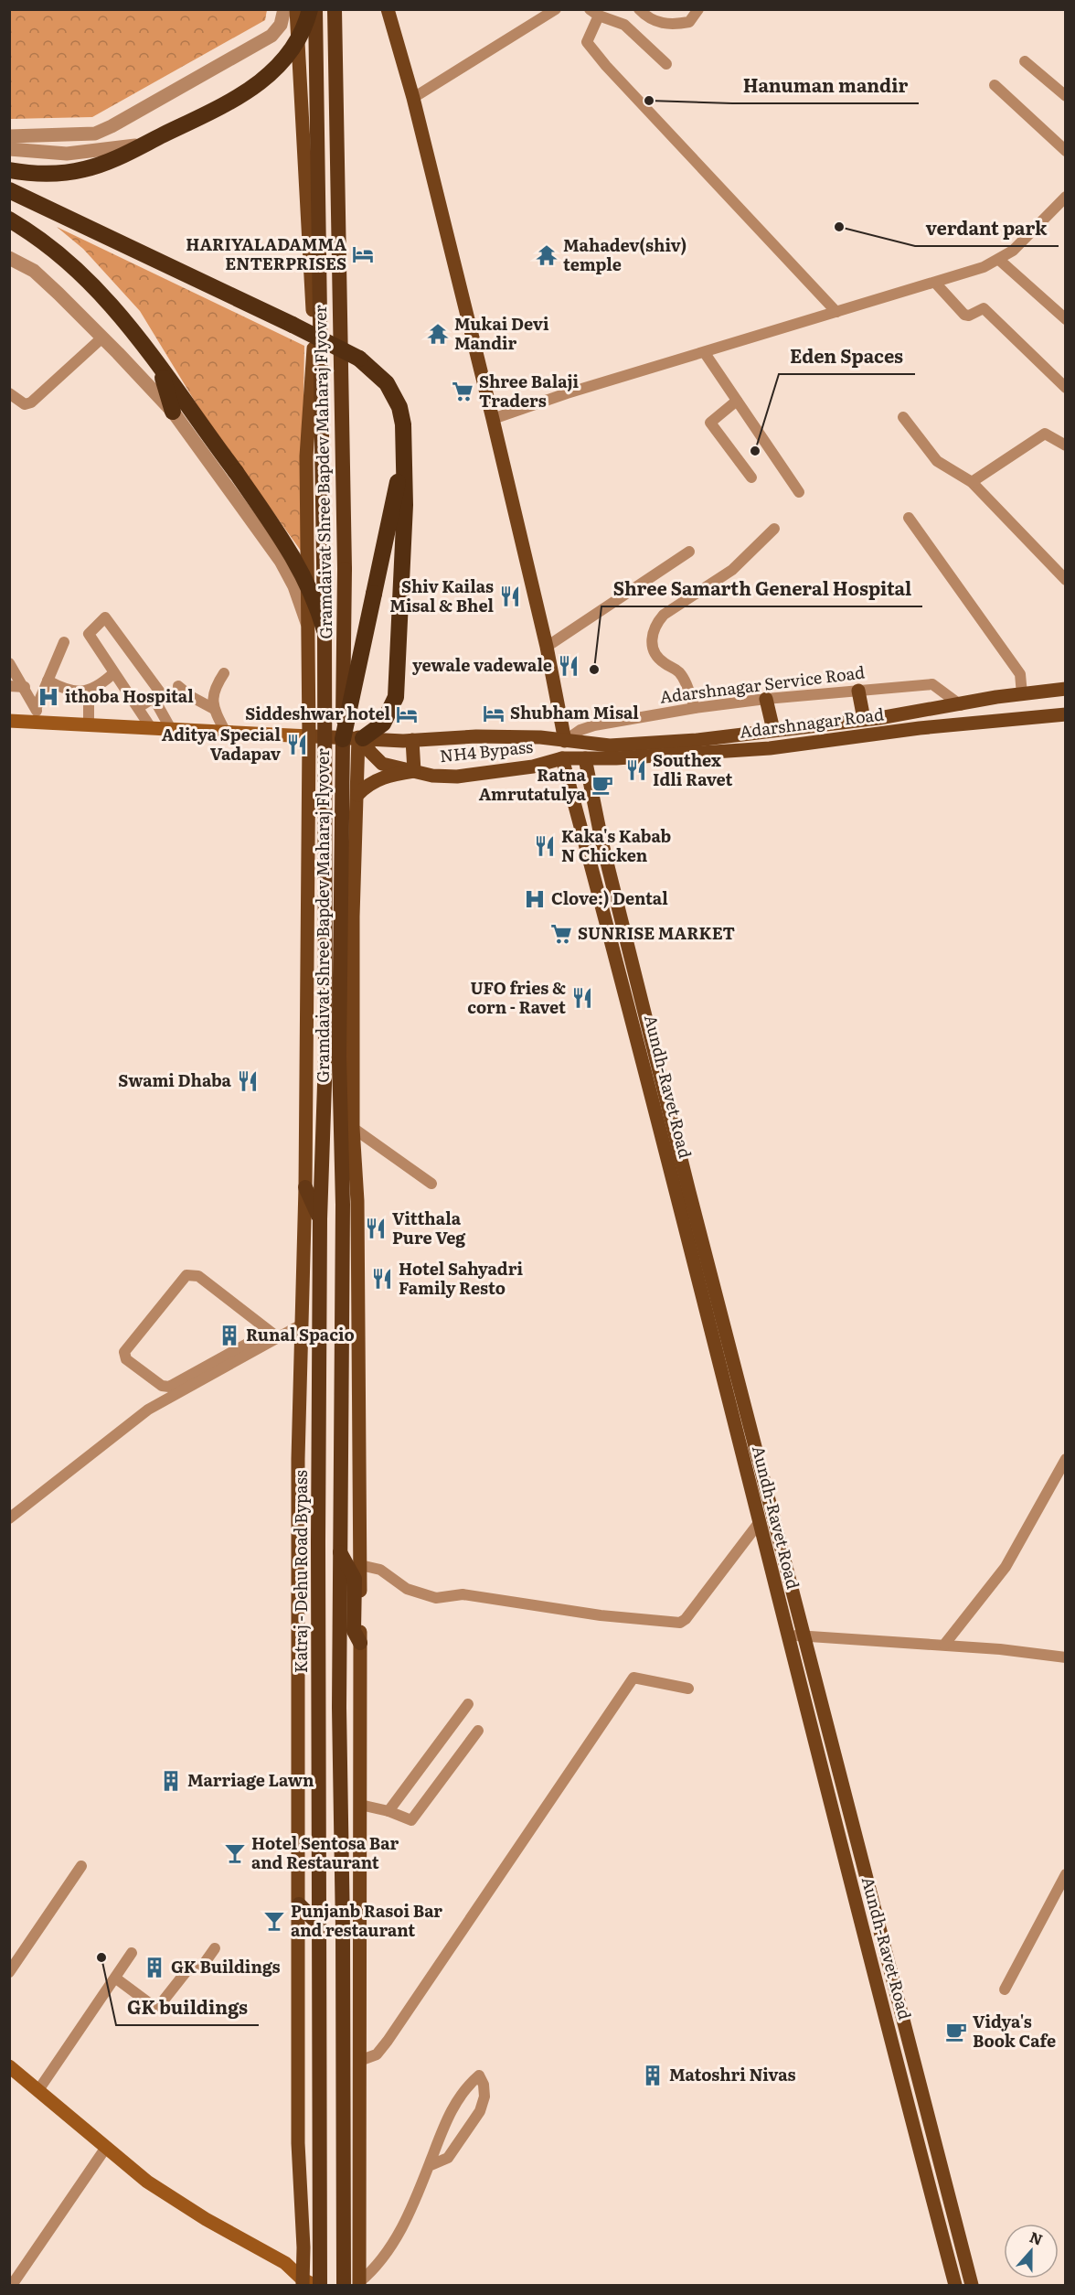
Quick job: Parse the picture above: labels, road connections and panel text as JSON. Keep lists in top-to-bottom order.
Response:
{
  "streets": {
    "highway": ["Gramdaivat Shree Bapdev Maharaj Flyover", "Katraj - Dehu Road Bypass"],
    "main road": ["Adarshnagar Road", "NH4 Bypass", "Aundh-Ravet Road"],
    "street": ["Adarshnagar Service Road"]
  },
  "crossings": [
    ["Gramdaivat Shree Bapdev Maharaj Flyover", "Adarshnagar Road"],
    ["Gramdaivat Shree Bapdev Maharaj Flyover", "NH4 Bypass"],
    ["Gramdaivat Shree Bapdev Maharaj Flyover", "Katraj - Dehu Road Bypass"],
    ["Adarshnagar Service Road", "Adarshnagar Road"],
    ["Adarshnagar Road", "NH4 Bypass"],
    ["Adarshnagar Road", "Aundh-Ravet Road"],
    ["NH4 Bypass", "Aundh-Ravet Road"]
  ],
  "places": {
    "other": [
      "Hanuman mandir",
      "verdant park",
      "Eden Spaces",
      "Shree Samarth General Hospital",
      "GK buildings"
    ],
    "hotel": ["HARIYALADAMMA ENTERPRISES", "Shubham Misal", "Siddeshwar hotel"],
    "temple": ["Mahadev(shiv) temple", "Mukai Devi Mandir"],
    "supermarket": ["Shree Balaji Traders", "SUNRISE MARKET"],
    "restaurant": [
      "Shiv Kailas Misal & Bhel",
      "yewale vadewale",
      "Aditya Special Vadapav",
      "Southex Idli Ravet",
      "Kaka's Kabab N Chicken",
      "UFO fries & corn - Ravet",
      "Swami Dhaba",
      "Vitthala Pure Veg",
      "Hotel Sahyadri Family Resto"
    ],
    "hospital": ["ithoba Hospital", "Clove:) Dental"],
    "cafe": ["Ratna Amrutatulya", "Vidya's Book Cafe"],
    "building": [
      "Runal Spacio",
      "Marriage Lawn",
      "GK Buildings",
      "Matoshri Nivas"
    ],
    "bar": ["Hotel Sentosa Bar and Restaurant", "Punjanb Rasoi Bar and restaurant"]
  },
  "north": "top"
}
